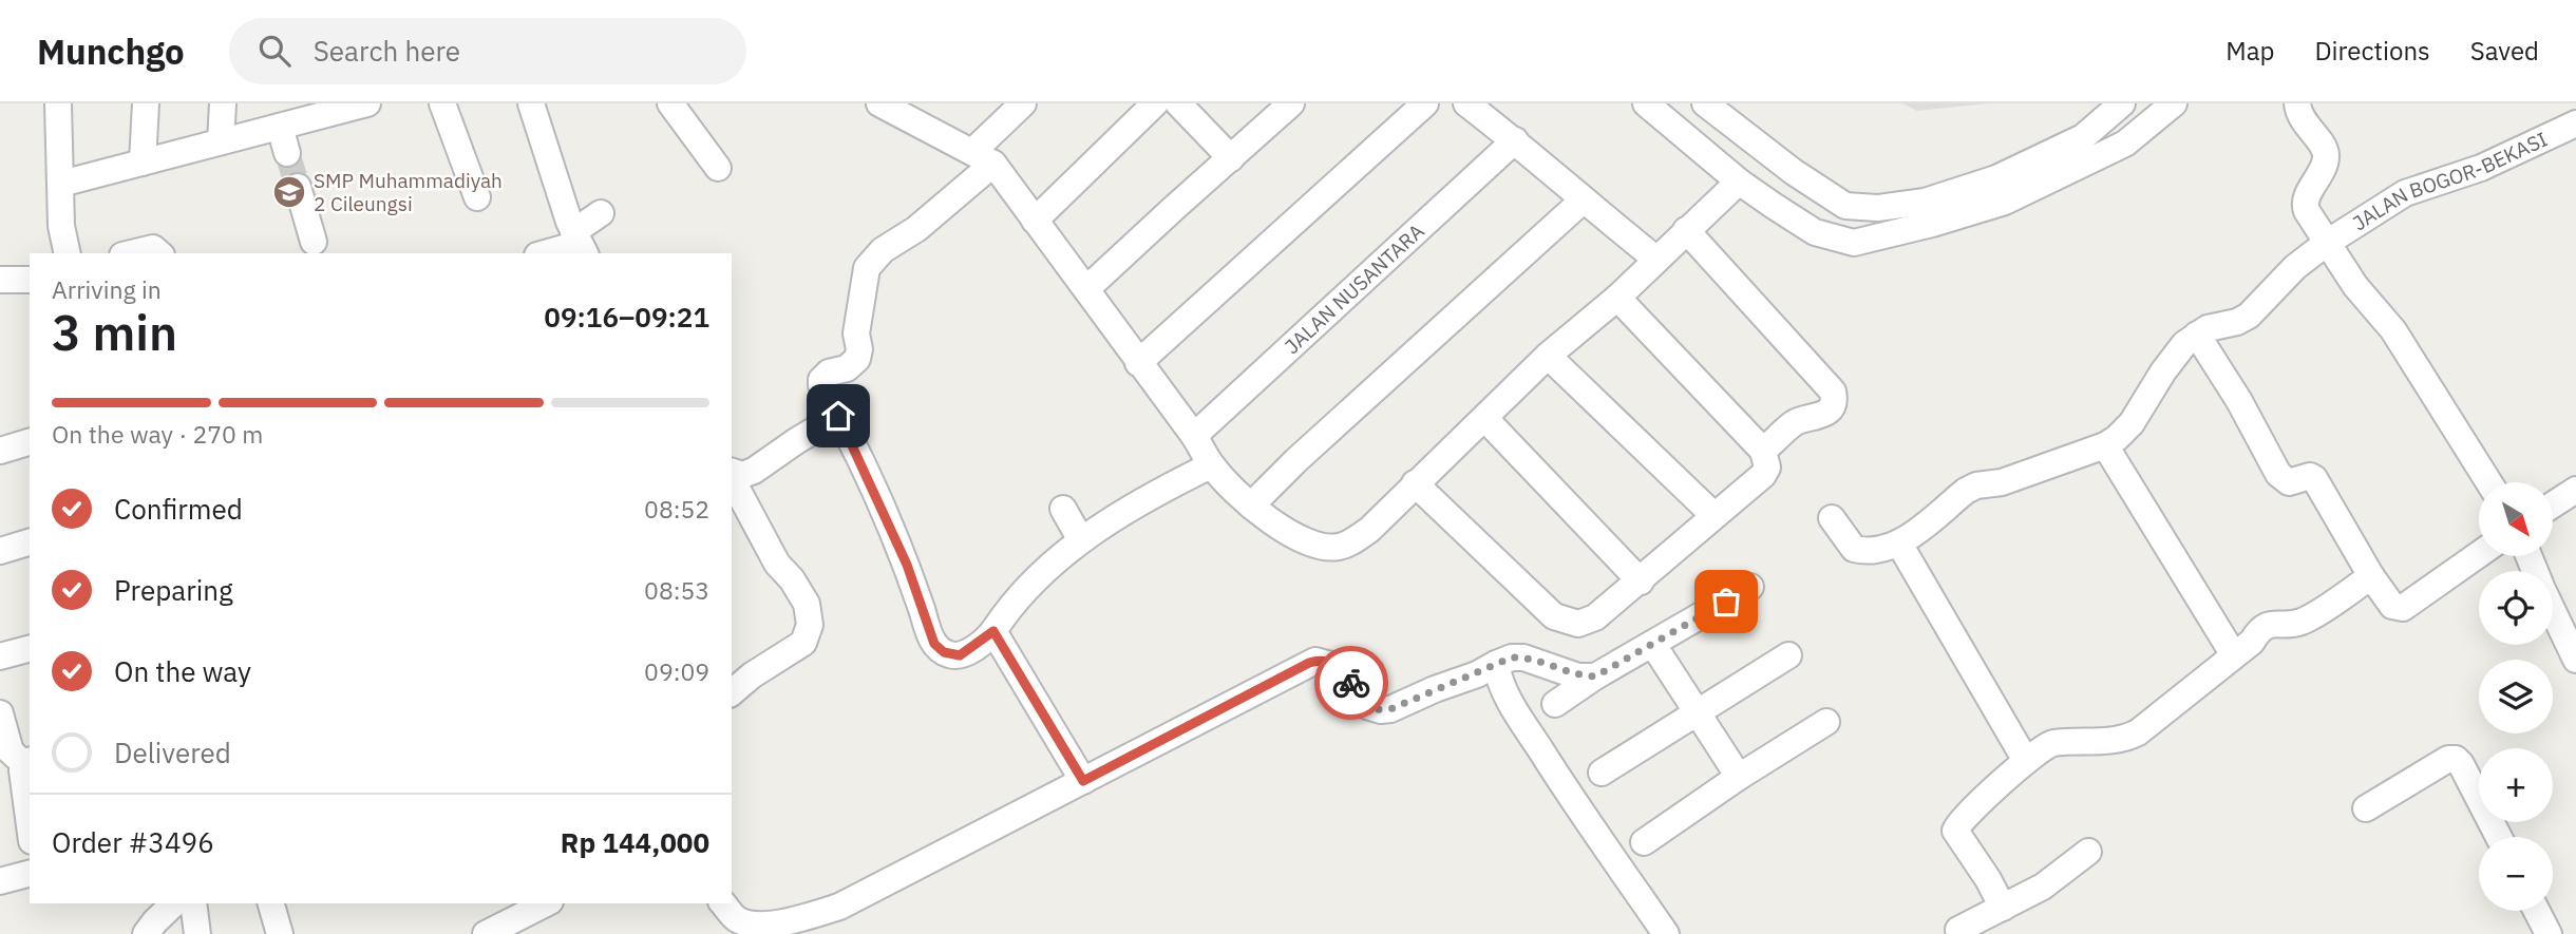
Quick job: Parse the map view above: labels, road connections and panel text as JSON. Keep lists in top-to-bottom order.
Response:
{
  "streets": {
    "street": ["JALAN BOGOR-BEKASI", "JALAN NUSANTARA"]
  },
  "places": {
    "school or university": ["SMP Muhammadiyah 2 Cileungsi"]
  },
  "north": "bottom right",
  "page": {
    "header": "Munchgo",
    "search": "Search here",
    "nav": ["Map", "Directions", "Saved"],
    "heading": ["3 min", "Arriving in", "09:16–09:21"],
    "panel": ["Order #3496", "Rp 144,000"],
    "bar": "On the way · 270 m",
    "list": [
      ["Confirmed", "08:52"],
      ["Preparing", "08:53"],
      ["On the way", "09:09"],
      "Delivered"
    ],
    "map_buttons": ["+", "−"]
  }
}
